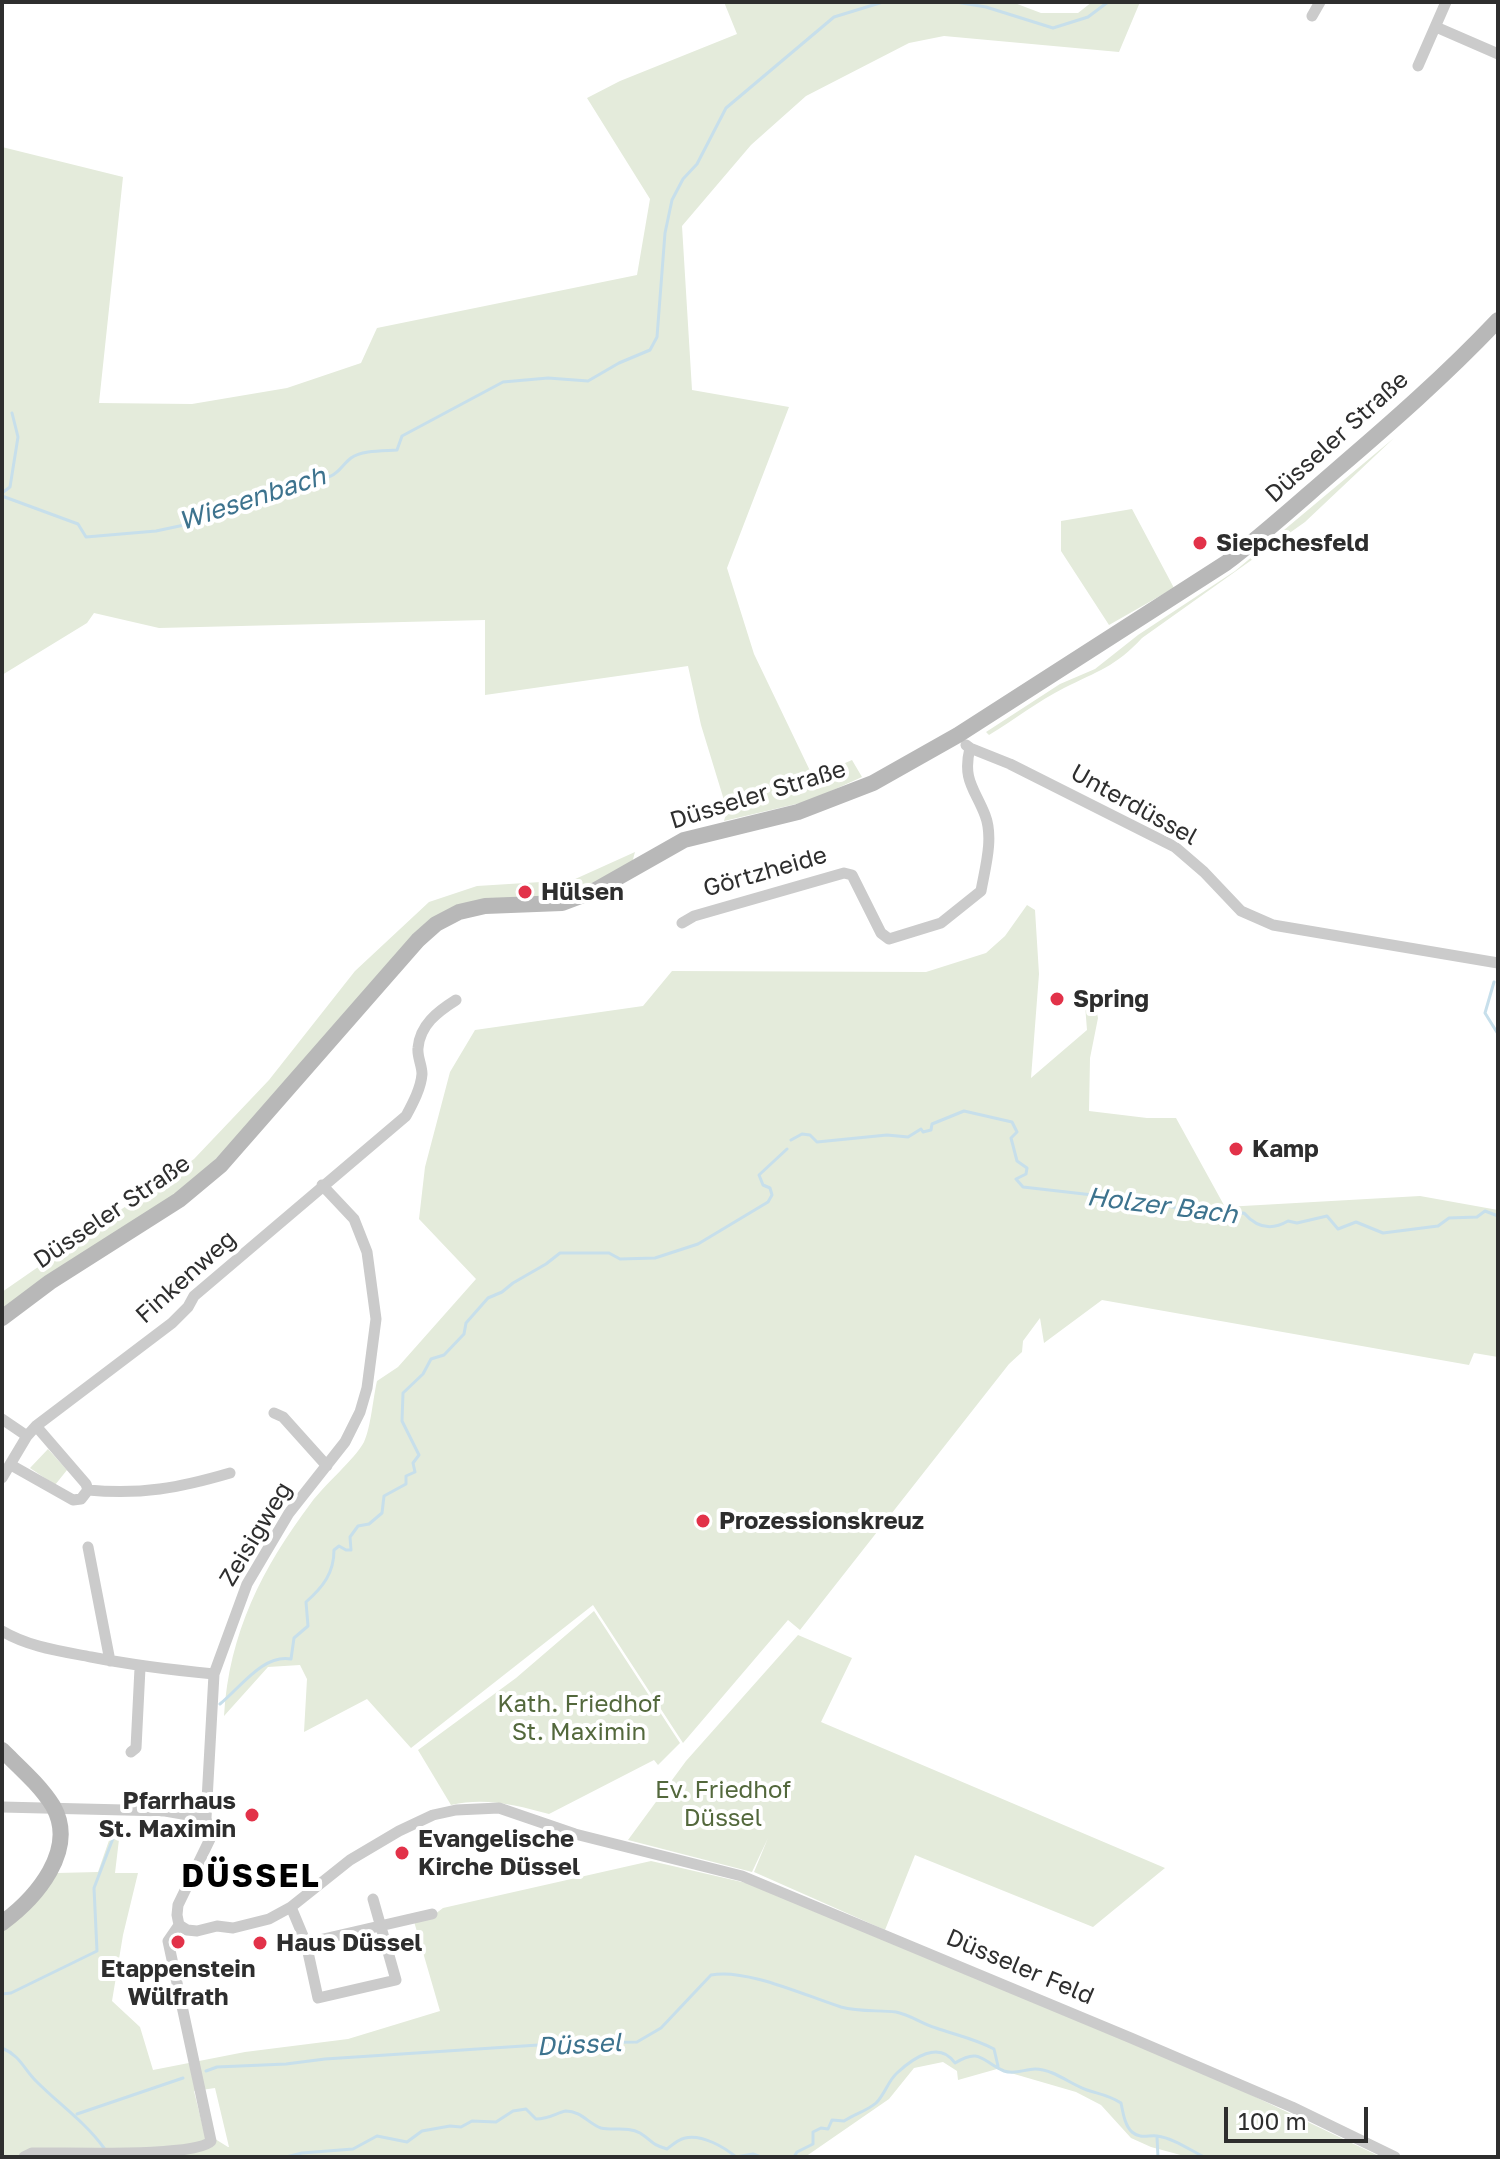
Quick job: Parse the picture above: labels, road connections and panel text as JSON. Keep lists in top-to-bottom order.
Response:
{
  "streets": {
    "main road": ["Düsseler Straße"],
    "street": [
      "Unterdüssel",
      "Görtzheide",
      "Finkenweg",
      "Zeisigweg",
      "Düsseler Feld"
    ]
  },
  "crossings": [
    ["Unterdüssel", "Görtzheide"],
    ["Finkenweg", "Zeisigweg"],
    ["Zeisigweg", "Düsseler Feld"]
  ],
  "districts": ["DÜSSEL"],
  "water": ["Wiesenbach", "Holzer Bach", "Düssel"],
  "parks": ["Kath. Friedhof St. Maximin", "Ev. Friedhof Düssel"],
  "places": [
    "Siepchesfeld",
    "Hülsen",
    "Spring",
    "Kamp",
    "Prozessionskreuz",
    "Pfarrhaus St. Maximin",
    "Evangelische Kirche Düssel",
    "Etappenstein Wülfrath",
    "Haus Düssel"
  ],
  "scale_bar": "100 m"
}
